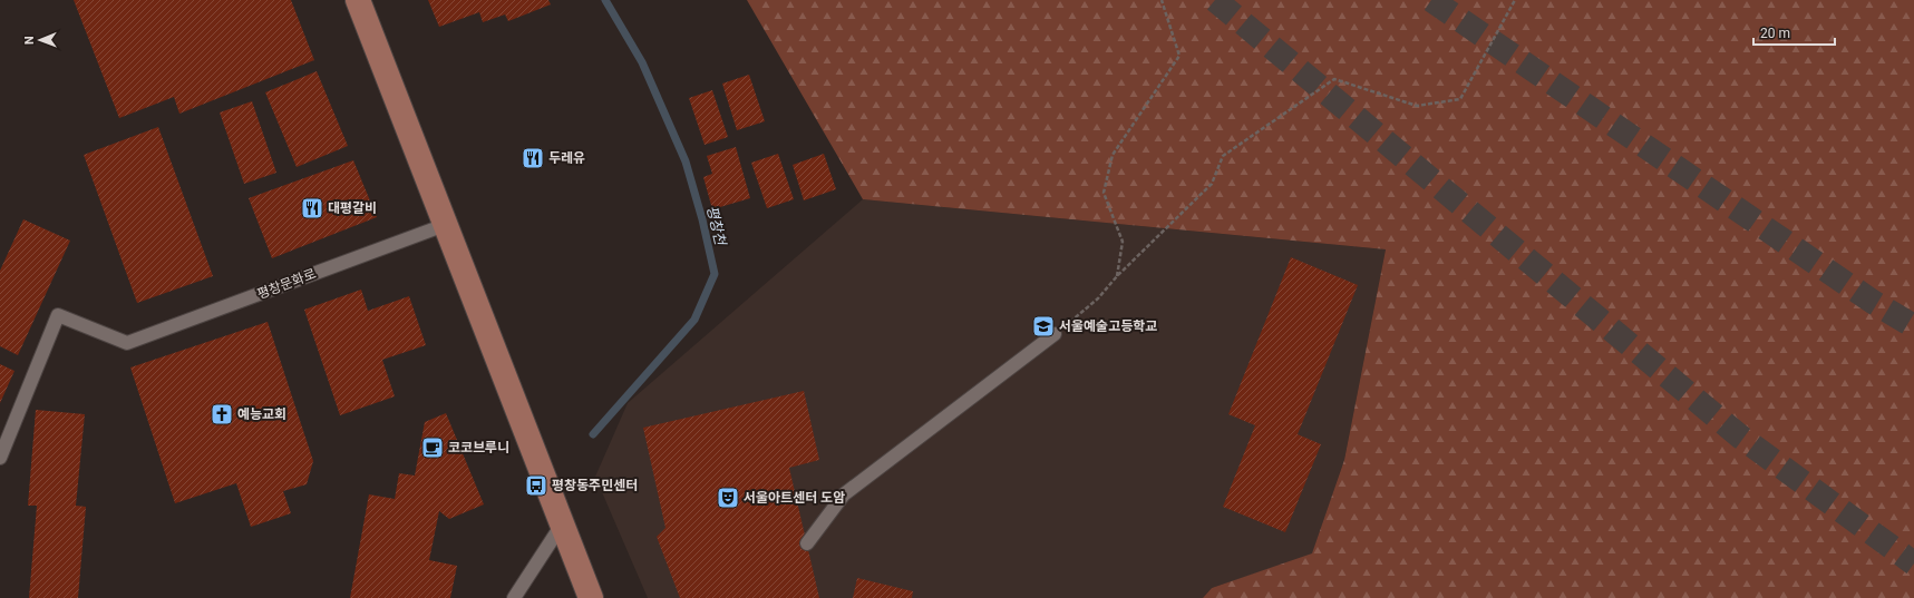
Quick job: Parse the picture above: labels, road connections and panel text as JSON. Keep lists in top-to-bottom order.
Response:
{
  "streets": {
    "lane": ["평창문화로"]
  },
  "water": ["평창천"],
  "places": {
    "restaurant": ["두레유", "대평갈비"],
    "school or university": ["서울예술고등학교"],
    "church": ["예능교회"],
    "cafe": ["코코브루니"],
    "bus stop": ["평창동주민센터"],
    "theatre": ["서울아트센터 도암"]
  },
  "scale_bar": "20 m",
  "north": "left"
}
